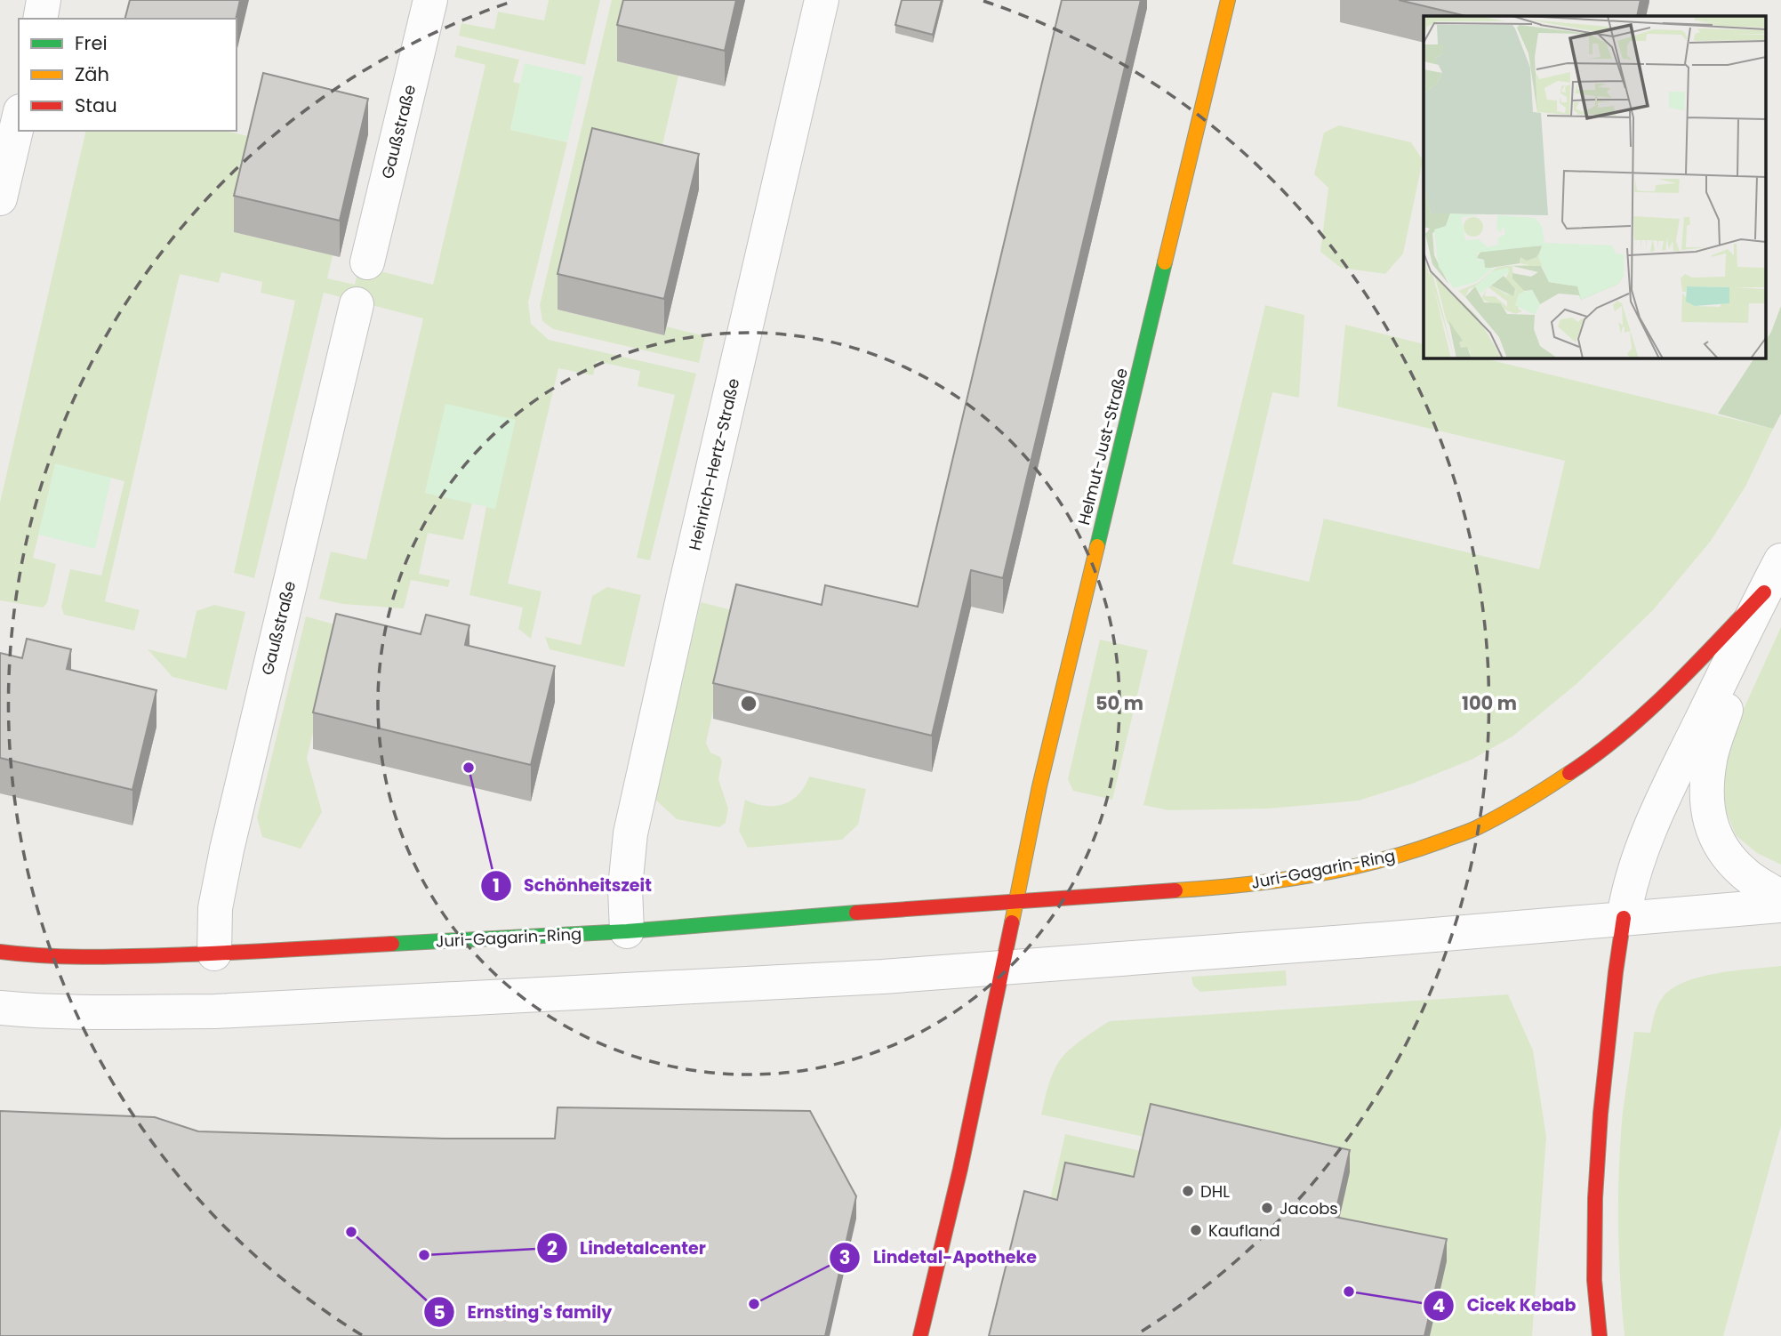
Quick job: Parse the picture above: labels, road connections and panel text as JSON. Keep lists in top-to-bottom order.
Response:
{
  "streets": {
    "street": [
      "Gaußstraße",
      "Helmut-Just-Straße",
      "Heinrich-Hertz-Straße",
      "Juri-Gagarin-Ring"
    ]
  },
  "crossings": [
    ["Gaußstraße", "Juri-Gagarin-Ring"],
    ["Helmut-Just-Straße", "Juri-Gagarin-Ring"],
    ["Heinrich-Hertz-Straße", "Juri-Gagarin-Ring"]
  ],
  "places": [
    "Schönheitszeit",
    "DHL",
    "Jacobs",
    "Kaufland",
    "Ernsting's family",
    "Lindetalcenter",
    "Cicek Kebab",
    "Lindetal-Apotheke"
  ],
  "legend": ["Frei", "Zäh", "Stau"],
  "rings": ["50 m", "100 m"]
}
